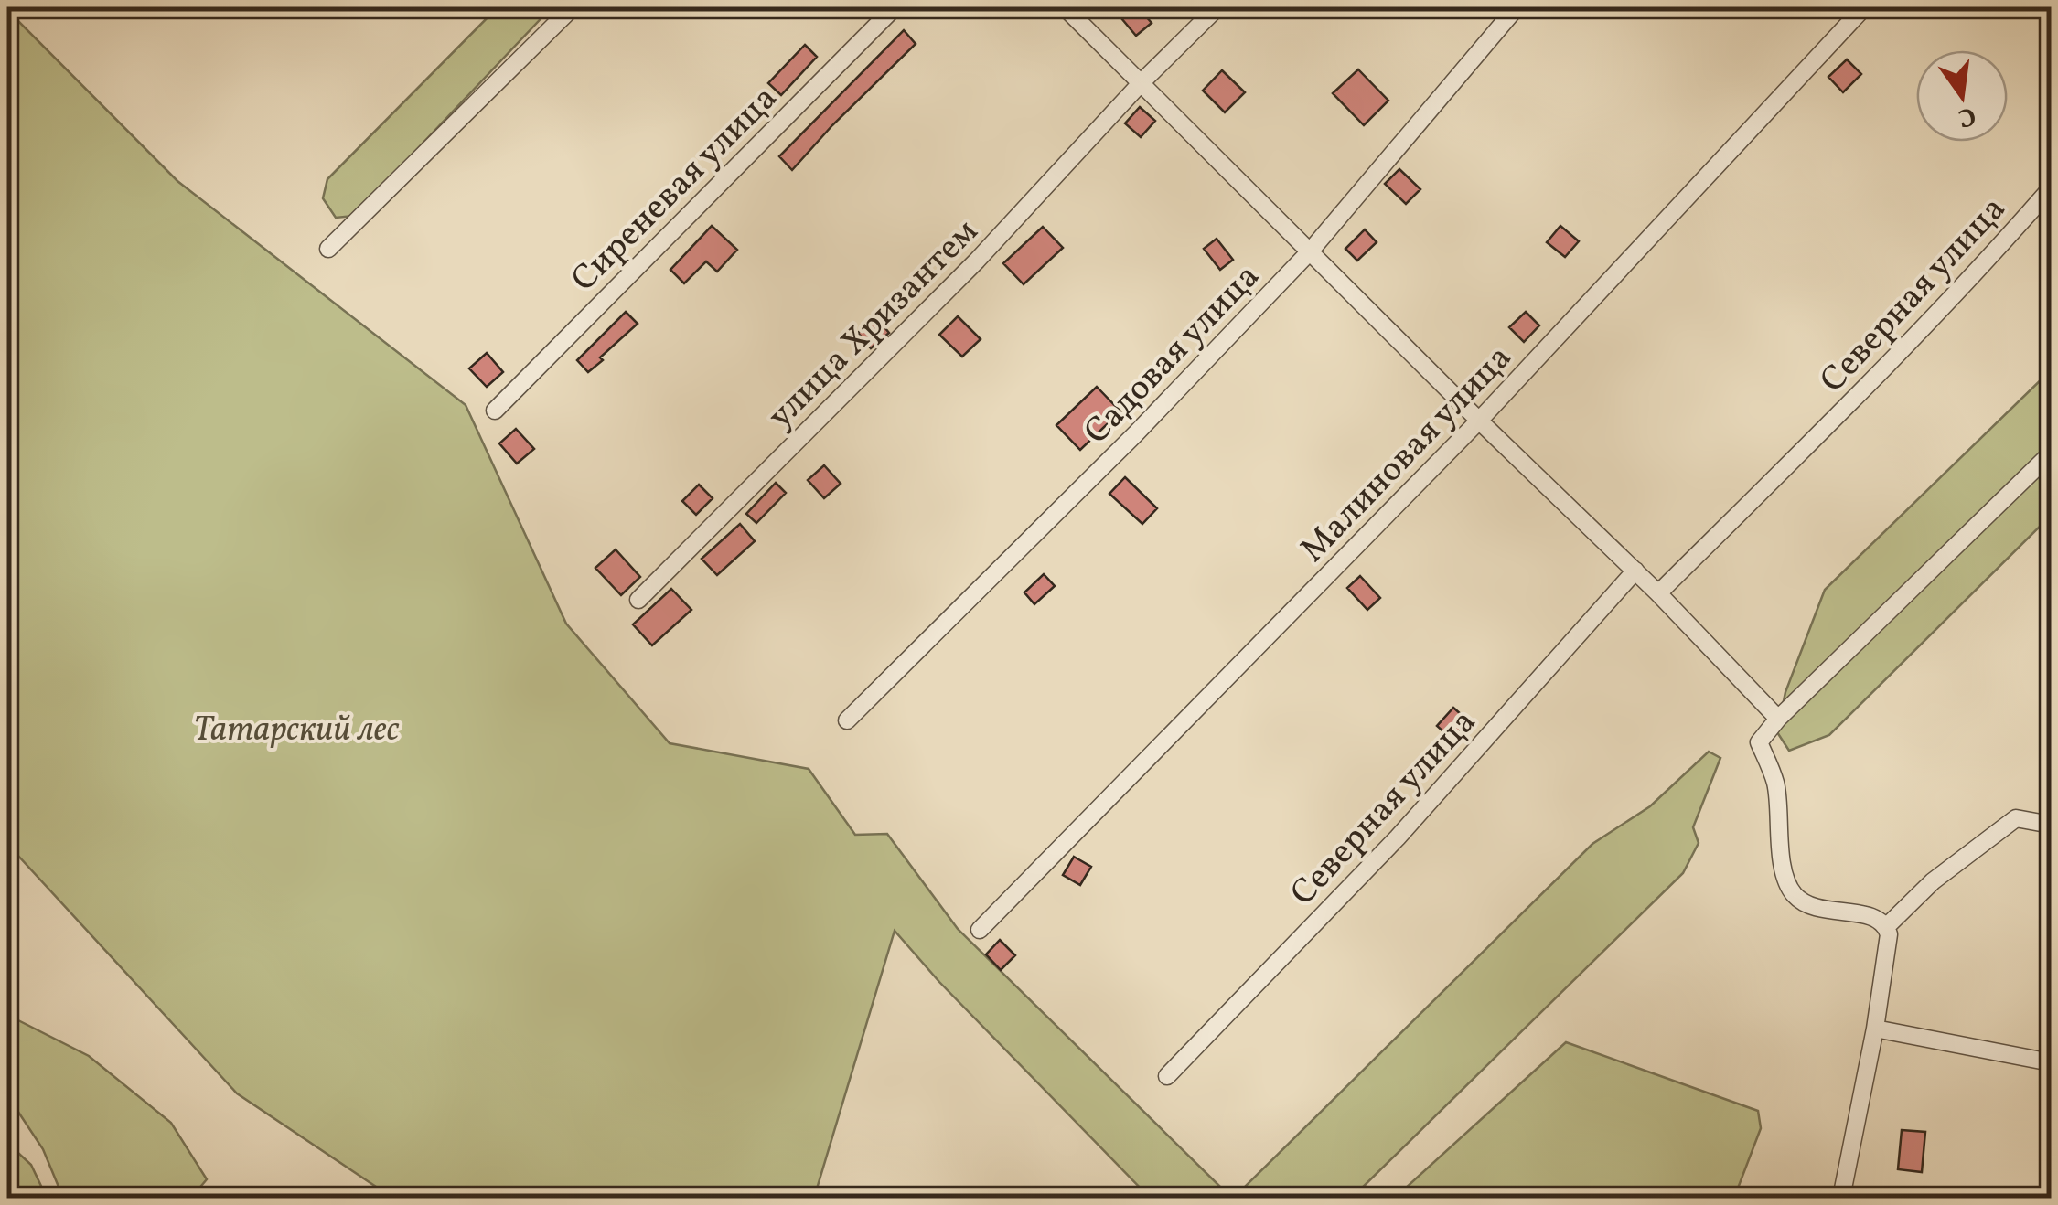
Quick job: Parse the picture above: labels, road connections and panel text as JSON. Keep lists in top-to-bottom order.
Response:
{
  "streets": {
    "street": [
      "Сиреневая улица",
      "Северная улица",
      "улица Хризантем",
      "Садовая улица",
      "Малиновая улица"
    ]
  },
  "parks": ["Татарский лес"],
  "north": "bottom"
}
